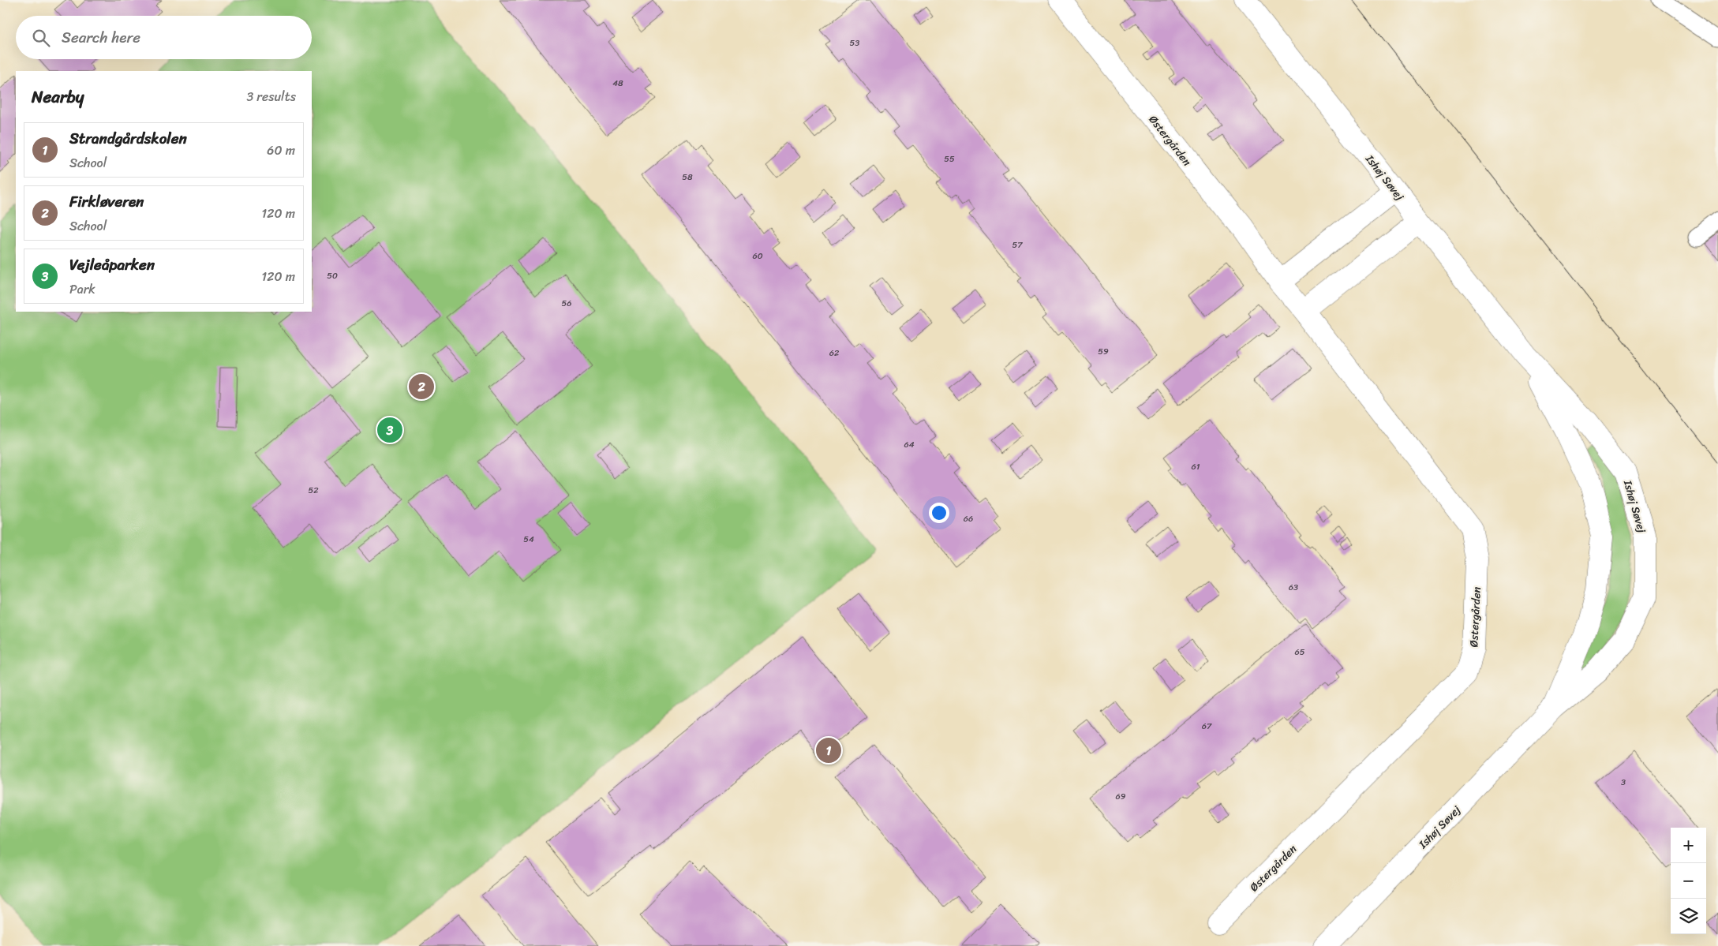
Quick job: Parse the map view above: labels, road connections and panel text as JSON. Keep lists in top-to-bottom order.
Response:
{
  "streets": {
    "street": ["Østergården", "Ishøj Søvej"]
  },
  "house_numbers": [
    "53",
    "48",
    "55",
    "58",
    "57",
    "60",
    "50",
    "56",
    "59",
    "62",
    "64",
    "61",
    "52",
    "66",
    "54",
    "63",
    "65",
    "67",
    "3",
    "69"
  ],
  "page": {
    "search": "Search here",
    "heading": ["Nearby", "3 results"],
    "list": [
      {
        "mark": "1",
        "name": "Strandgårdskolen",
        "note": "School",
        "value": "60 m"
      },
      {
        "mark": "2",
        "name": "Firkløveren",
        "note": "School",
        "value": "120 m"
      },
      {
        "mark": "3",
        "name": "Vejleåparken",
        "note": "Park",
        "value": "120 m"
      }
    ],
    "pins": ["2", "3", "1"],
    "map_buttons": ["+", "−"]
  }
}
